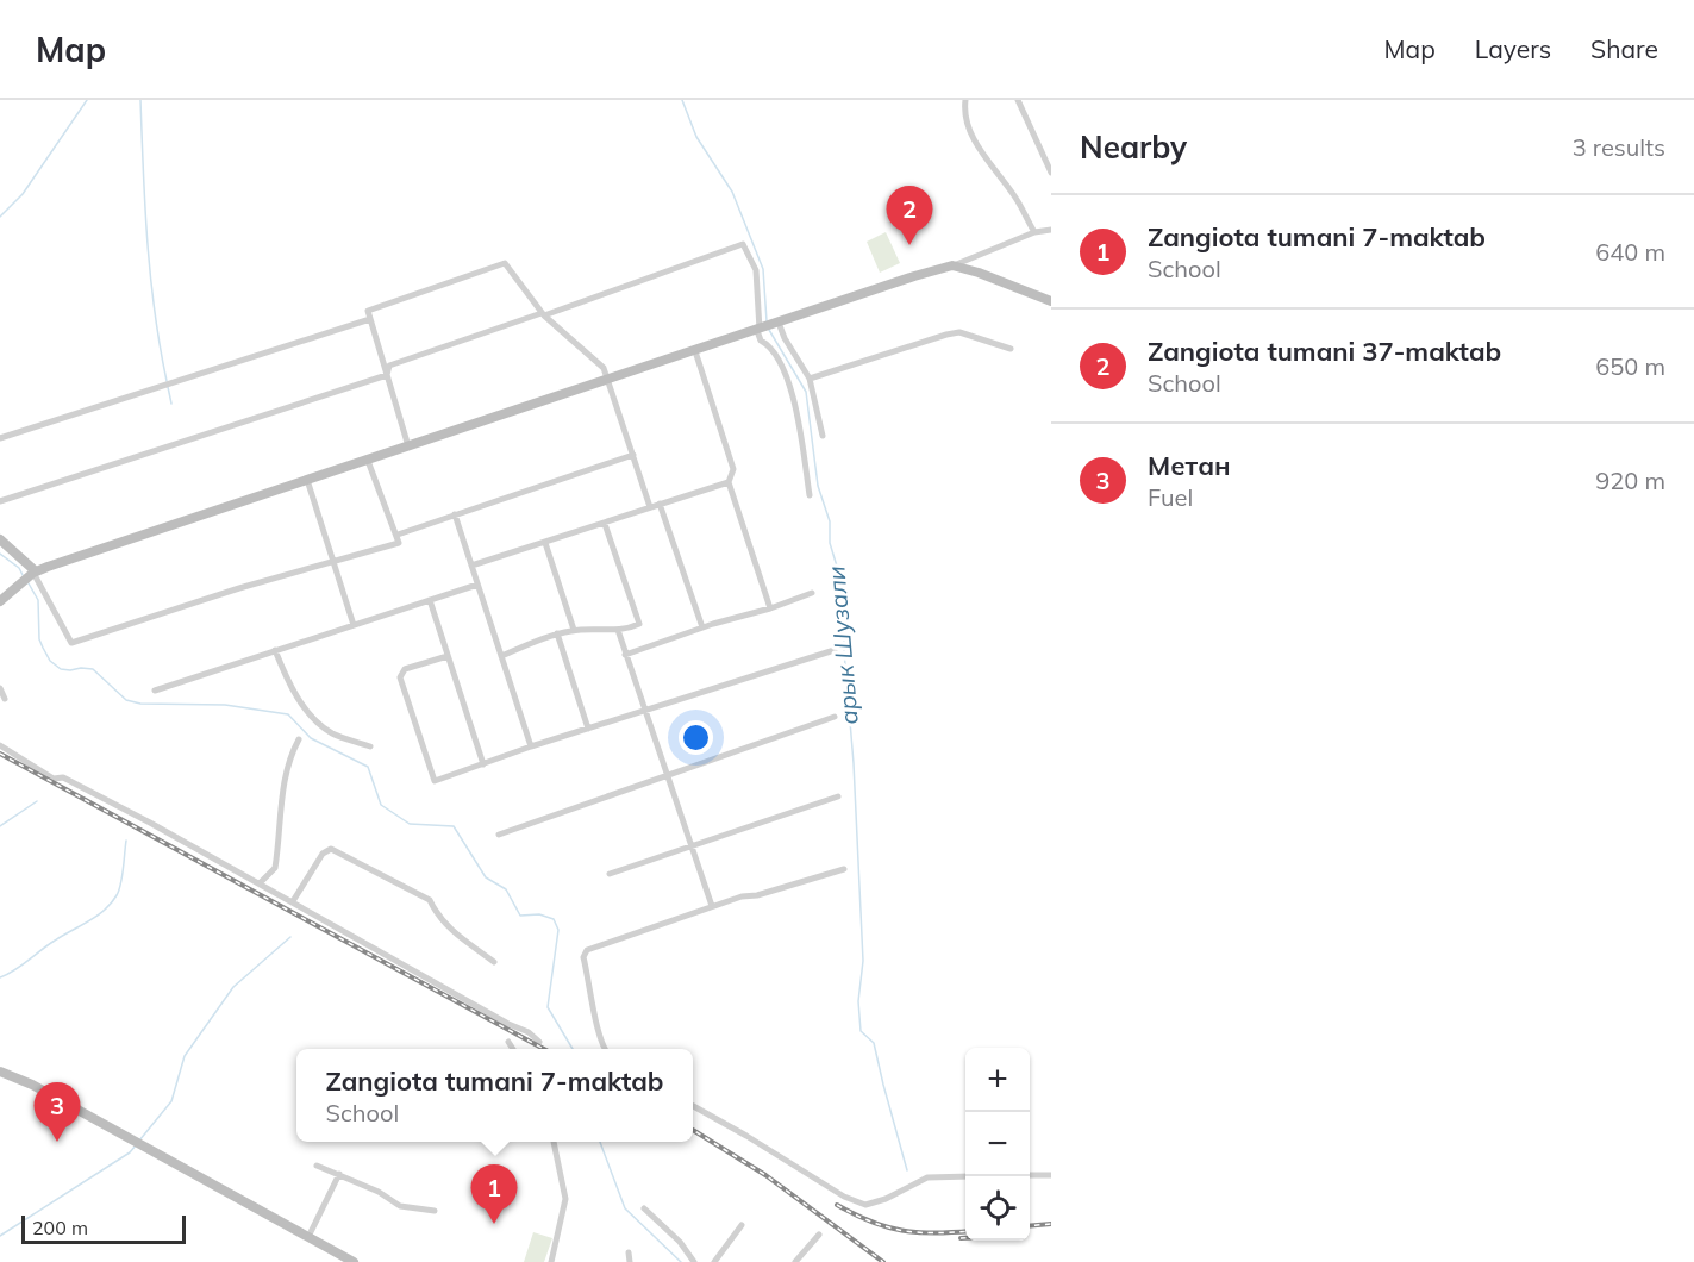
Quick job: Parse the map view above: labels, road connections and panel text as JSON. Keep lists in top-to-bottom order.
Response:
{
  "water": ["арык Шузали"],
  "scale_bar": "200 m",
  "page": {
    "header": "Map",
    "nav": ["Map", "Layers", "Share"],
    "heading": ["Nearby", "3 results"],
    "pins": ["2", "3", "1"],
    "list": [
      {
        "mark": "1",
        "name": "Zangiota tumani 7-maktab",
        "note": "School",
        "value": "640 m"
      },
      {
        "mark": "2",
        "name": "Zangiota tumani 37-maktab",
        "note": "School",
        "value": "650 m"
      },
      {
        "mark": "3",
        "name": "Метан",
        "note": "Fuel",
        "value": "920 m"
      }
    ],
    "map_buttons": ["+", "−"],
    "popup": ["Zangiota tumani 7-maktab", "School"],
    "scale": "200 m"
  }
}
